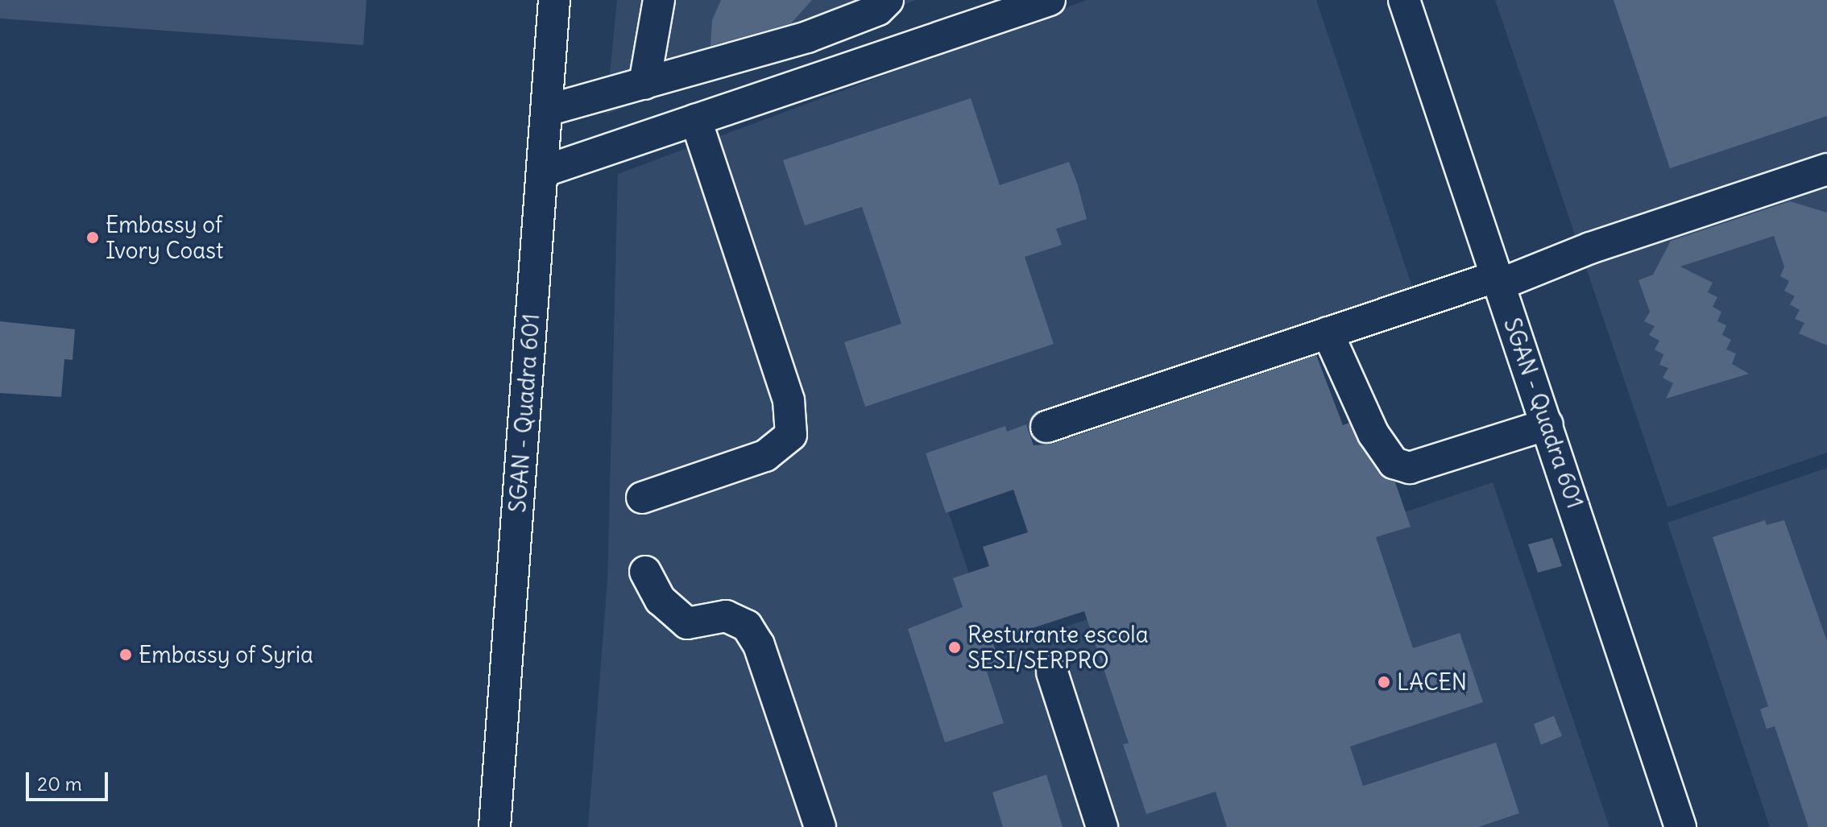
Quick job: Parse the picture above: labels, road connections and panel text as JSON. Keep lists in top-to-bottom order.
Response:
{
  "streets": {
    "street": ["SGAN - Quadra 601"]
  },
  "places": [
    "Embassy of Ivory Coast",
    "Resturante escola SESI/SERPRO",
    "Embassy of Syria",
    "LACEN"
  ],
  "scale_bar": "20 m"
}
